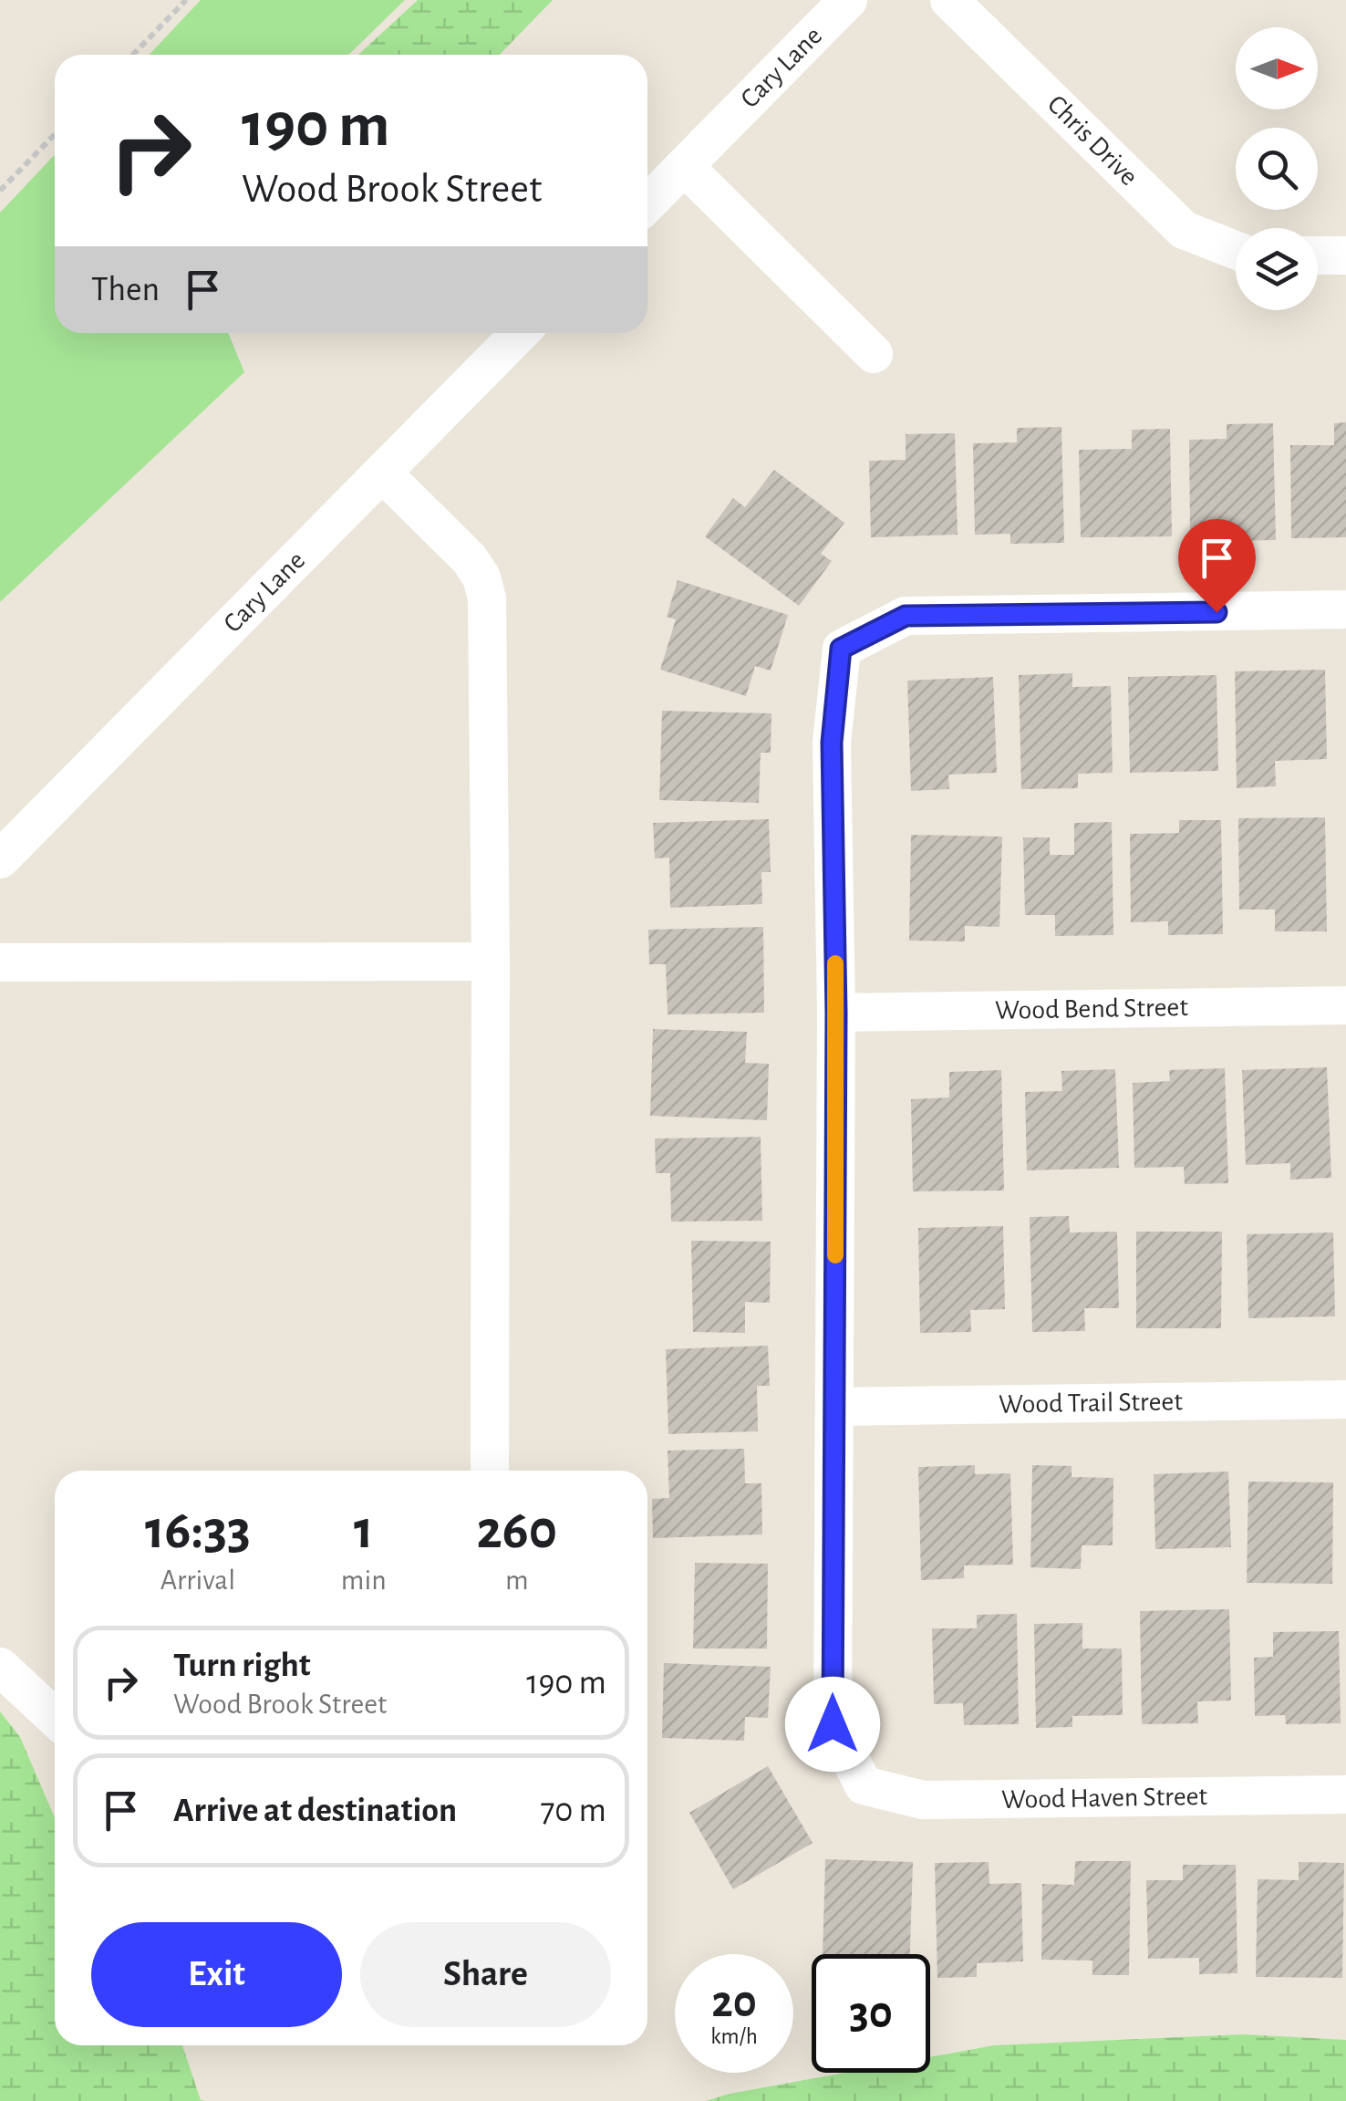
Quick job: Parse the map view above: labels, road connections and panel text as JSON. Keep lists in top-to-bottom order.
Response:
{
  "streets": {
    "street": [
      "Cary Lane",
      "Chris Drive",
      "Wood Bend Street",
      "Wood Trail Street",
      "Wood Haven Street"
    ]
  },
  "crossings": [
    ["Wood Trail Street", "Wood Haven Street"]
  ],
  "north": "right",
  "page": {
    "turn": ["190 m", "Wood Brook Street"],
    "then": "Then",
    "eta": [
      "16:33",
      "Arrival",
      "1",
      "min",
      "260",
      "m"
    ],
    "list": [
      {
        "name": "Turn right",
        "note": "Wood Brook Street",
        "value": "190 m"
      },
      {
        "name": "Arrive at destination",
        "value": "70 m"
      }
    ],
    "buttons": ["Exit", "Share"],
    "speed": "20 km/h",
    "limit": "30"
  }
}
